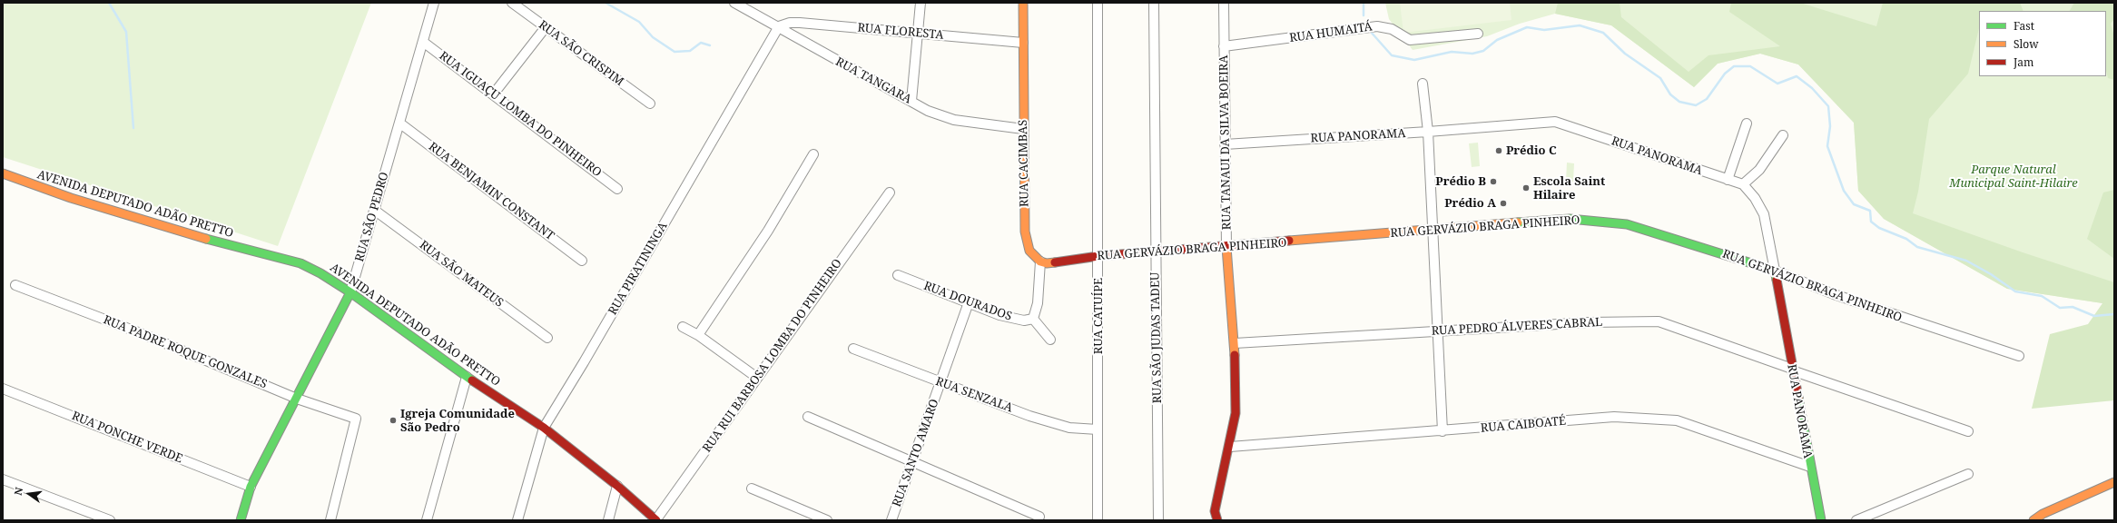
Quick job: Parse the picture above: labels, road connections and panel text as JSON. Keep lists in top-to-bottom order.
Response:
{
  "streets": {
    "street": [
      "RUA FLORESTA",
      "RUA HUMAITÁ",
      "RUA SÃO CRISPIM",
      "RUA TANGARA",
      "RUA IGUAÇU LOMBA DO PINHEIRO",
      "RUA PANORAMA",
      "RUA TANAUI DA SILVA BOEIRA",
      "RUA CACIMBAS",
      "RUA BENJAMIN CONSTANT",
      "AVENIDA DEPUTADO ADÃO PRETTO",
      "RUA SÃO PEDRO",
      "RUA GERVÁZIO BRAGA PINHEIRO",
      "RUA PIRATININGA",
      "RUA SÃO MATEUS",
      "RUA DOURADOS",
      "RUA CATUÍPE",
      "RUA PEDRO ÁLVERES CABRAL",
      "RUA SÃO JUDAS TADEU",
      "RUA PADRE ROQUE GONZALES",
      "RUA RUI BARBOSA LOMBA DO PINHEIRO",
      "RUA SENZALA",
      "RUA CAIBOATÉ",
      "RUA PONCHE VERDE",
      "RUA SANTO AMARO"
    ]
  },
  "crossings": [
    ["RUA FLORESTA", "RUA TANGARA"],
    ["RUA FLORESTA", "RUA CACIMBAS"],
    ["RUA FLORESTA", "RUA PIRATININGA"],
    ["RUA HUMAITÁ", "RUA TANAUI DA SILVA BOEIRA"],
    ["RUA TANGARA", "RUA CACIMBAS"],
    ["RUA TANGARA", "RUA PIRATININGA"],
    ["RUA IGUAÇU LOMBA DO PINHEIRO", "RUA SÃO PEDRO"],
    ["RUA PANORAMA", "RUA TANAUI DA SILVA BOEIRA"],
    ["RUA PANORAMA", "RUA GERVÁZIO BRAGA PINHEIRO"],
    ["RUA PANORAMA", "RUA PEDRO ÁLVERES CABRAL"],
    ["RUA PANORAMA", "RUA CAIBOATÉ"],
    ["RUA TANAUI DA SILVA BOEIRA", "RUA GERVÁZIO BRAGA PINHEIRO"],
    ["RUA TANAUI DA SILVA BOEIRA", "RUA PEDRO ÁLVERES CABRAL"],
    ["RUA TANAUI DA SILVA BOEIRA", "RUA CAIBOATÉ"],
    ["RUA CACIMBAS", "RUA GERVÁZIO BRAGA PINHEIRO"],
    ["RUA BENJAMIN CONSTANT", "RUA SÃO PEDRO"],
    ["AVENIDA DEPUTADO ADÃO PRETTO", "RUA SÃO PEDRO"],
    ["AVENIDA DEPUTADO ADÃO PRETTO", "RUA PIRATININGA"],
    ["AVENIDA DEPUTADO ADÃO PRETTO", "RUA RUI BARBOSA LOMBA DO PINHEIRO"],
    ["RUA SÃO PEDRO", "RUA SÃO MATEUS"],
    ["RUA SÃO PEDRO", "RUA PADRE ROQUE GONZALES"],
    ["RUA SÃO PEDRO", "RUA PONCHE VERDE"],
    ["RUA GERVÁZIO BRAGA PINHEIRO", "RUA CATUÍPE"],
    ["RUA GERVÁZIO BRAGA PINHEIRO", "RUA SÃO JUDAS TADEU"],
    ["RUA DOURADOS", "RUA SANTO AMARO"],
    ["RUA CATUÍPE", "RUA SENZALA"],
    ["RUA SENZALA", "RUA SANTO AMARO"]
  ],
  "parks": ["Parque Natural Municipal Saint-Hilaire"],
  "places": [
    "Prédio C",
    "Prédio B",
    "Escola Saint Hilaire",
    "Prédio A",
    "Igreja Comunidade São Pedro"
  ],
  "legend": ["Fast", "Slow", "Jam"],
  "north": "left"
}
